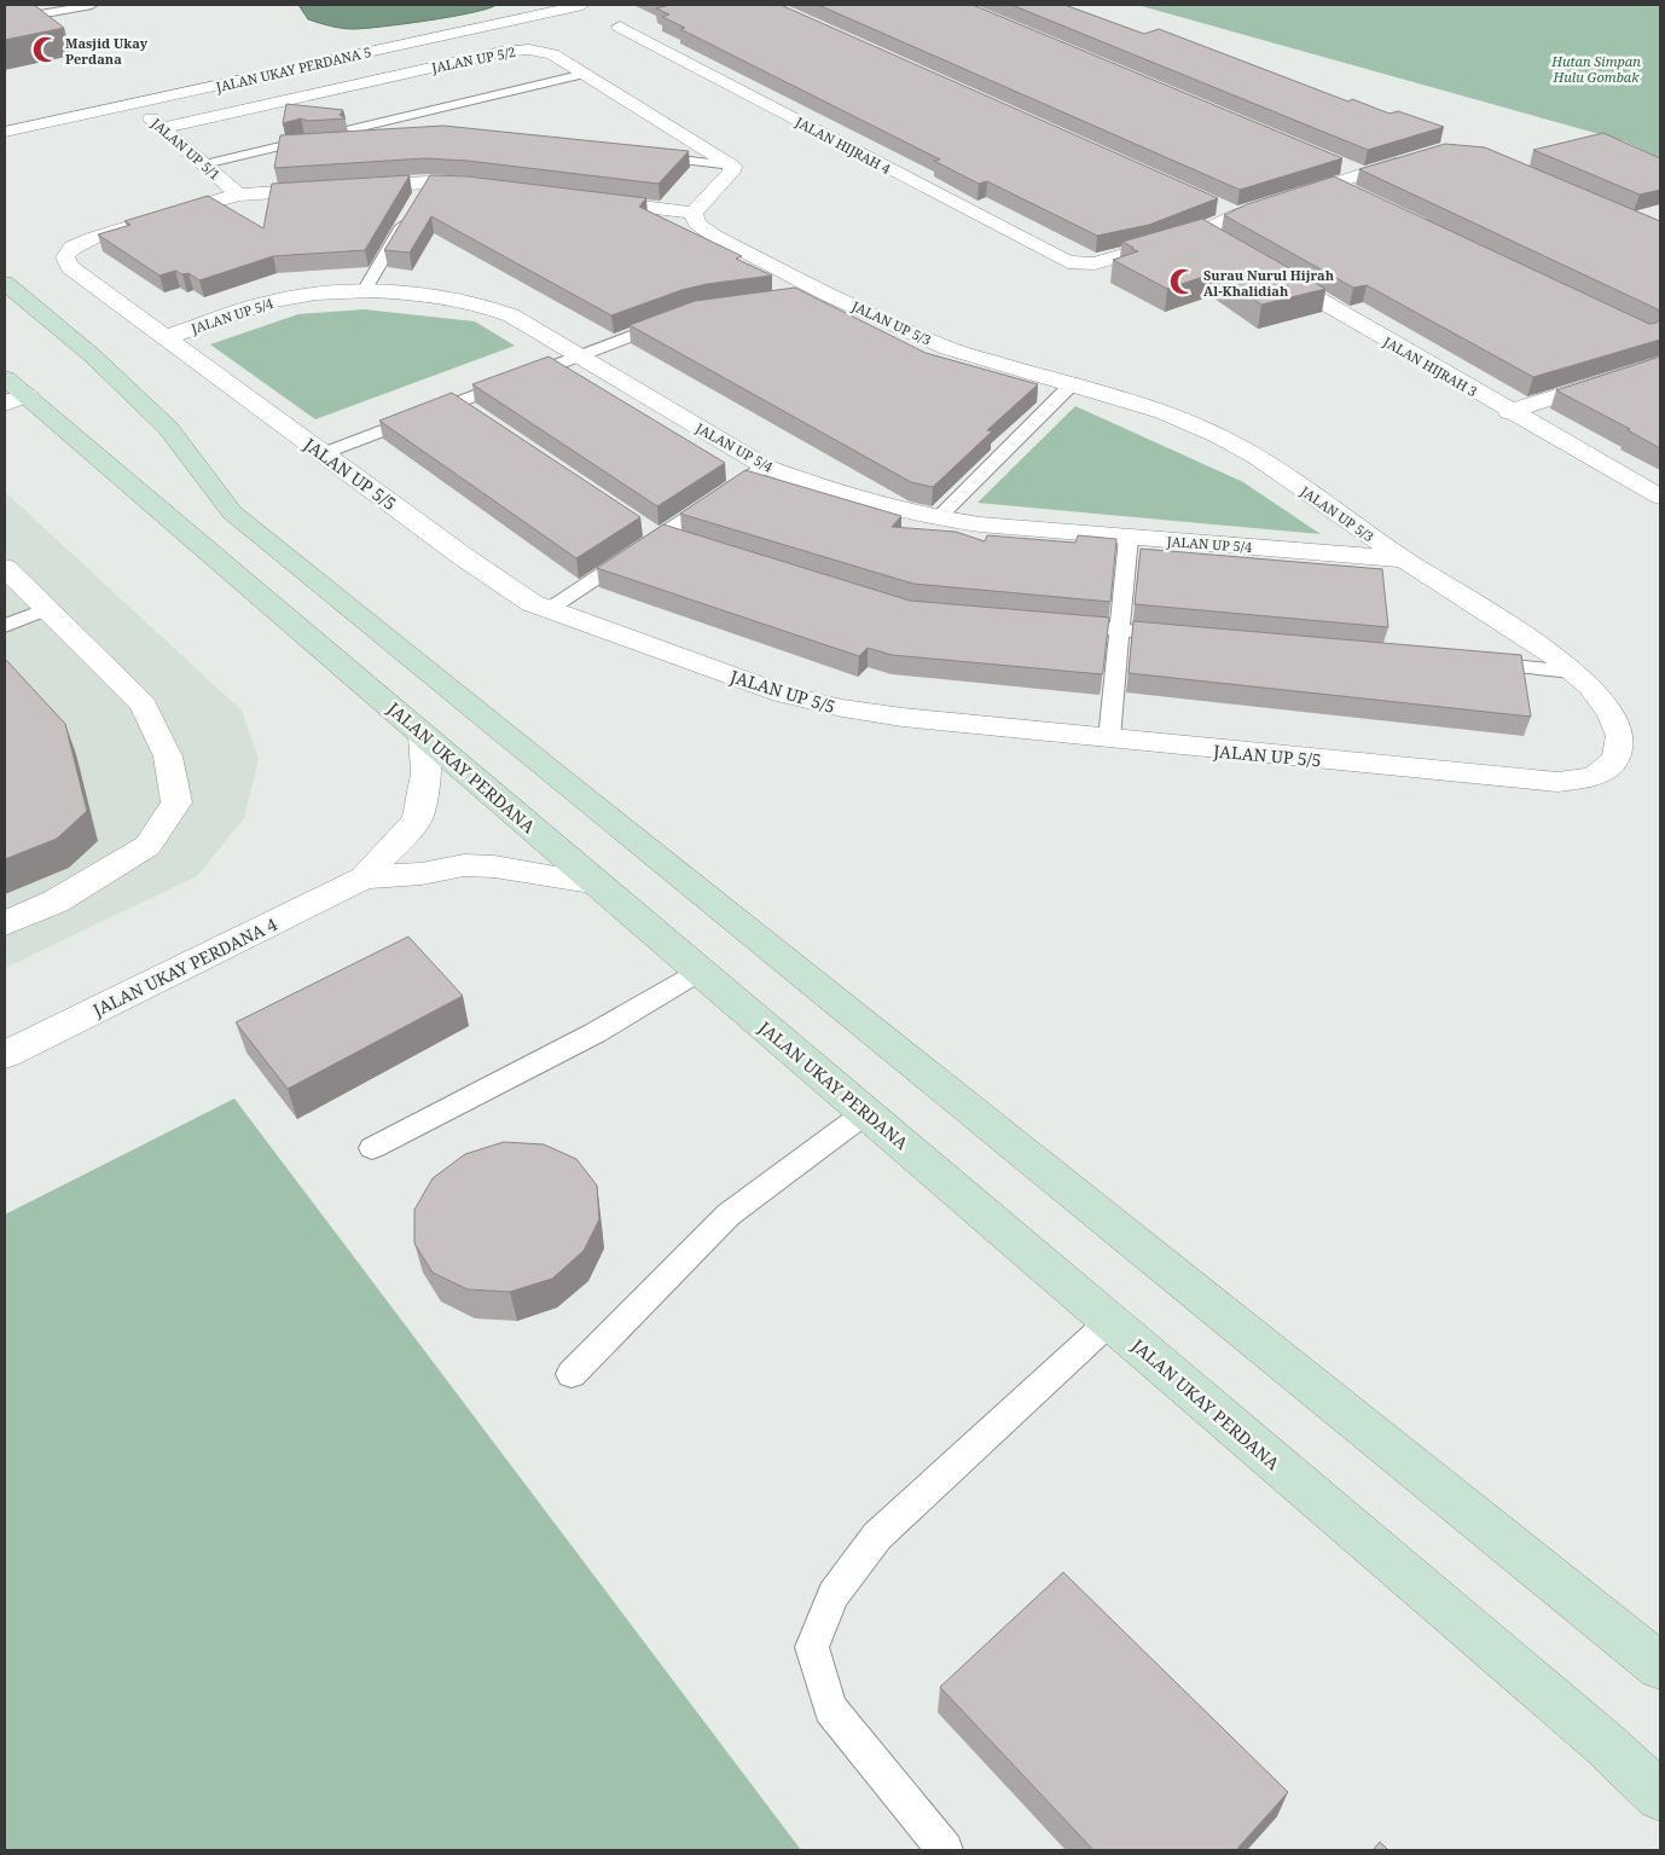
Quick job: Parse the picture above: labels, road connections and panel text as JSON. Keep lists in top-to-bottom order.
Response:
{
  "streets": {
    "street": [
      "JALAN UP 5/2",
      "JALAN UKAY PERDANA 5",
      "JALAN HIJRAH 4",
      "JALAN UP 5/1",
      "JALAN UP 5/4",
      "JALAN UP 5/3",
      "JALAN HIJRAH 3",
      "JALAN UP 5/5",
      "JALAN UKAY PERDANA",
      "JALAN UKAY PERDANA 4"
    ]
  },
  "crossings": [
    ["JALAN UP 5/2", "JALAN UP 5/1"],
    ["JALAN UKAY PERDANA 5", "JALAN UP 5/1"],
    ["JALAN UP 5/1", "JALAN UP 5/5"],
    ["JALAN UP 5/4", "JALAN UP 5/3"],
    ["JALAN UP 5/4", "JALAN UP 5/5"],
    ["JALAN UP 5/3", "JALAN UP 5/5"],
    ["JALAN UKAY PERDANA", "JALAN UKAY PERDANA 4"]
  ],
  "parks": ["Hutan Simpan Hulu Gombak"],
  "places": {
    "mosque": ["Masjid Ukay Perdana", "Surau Nurul Hijrah Al-Khalidiah"]
  }
}
